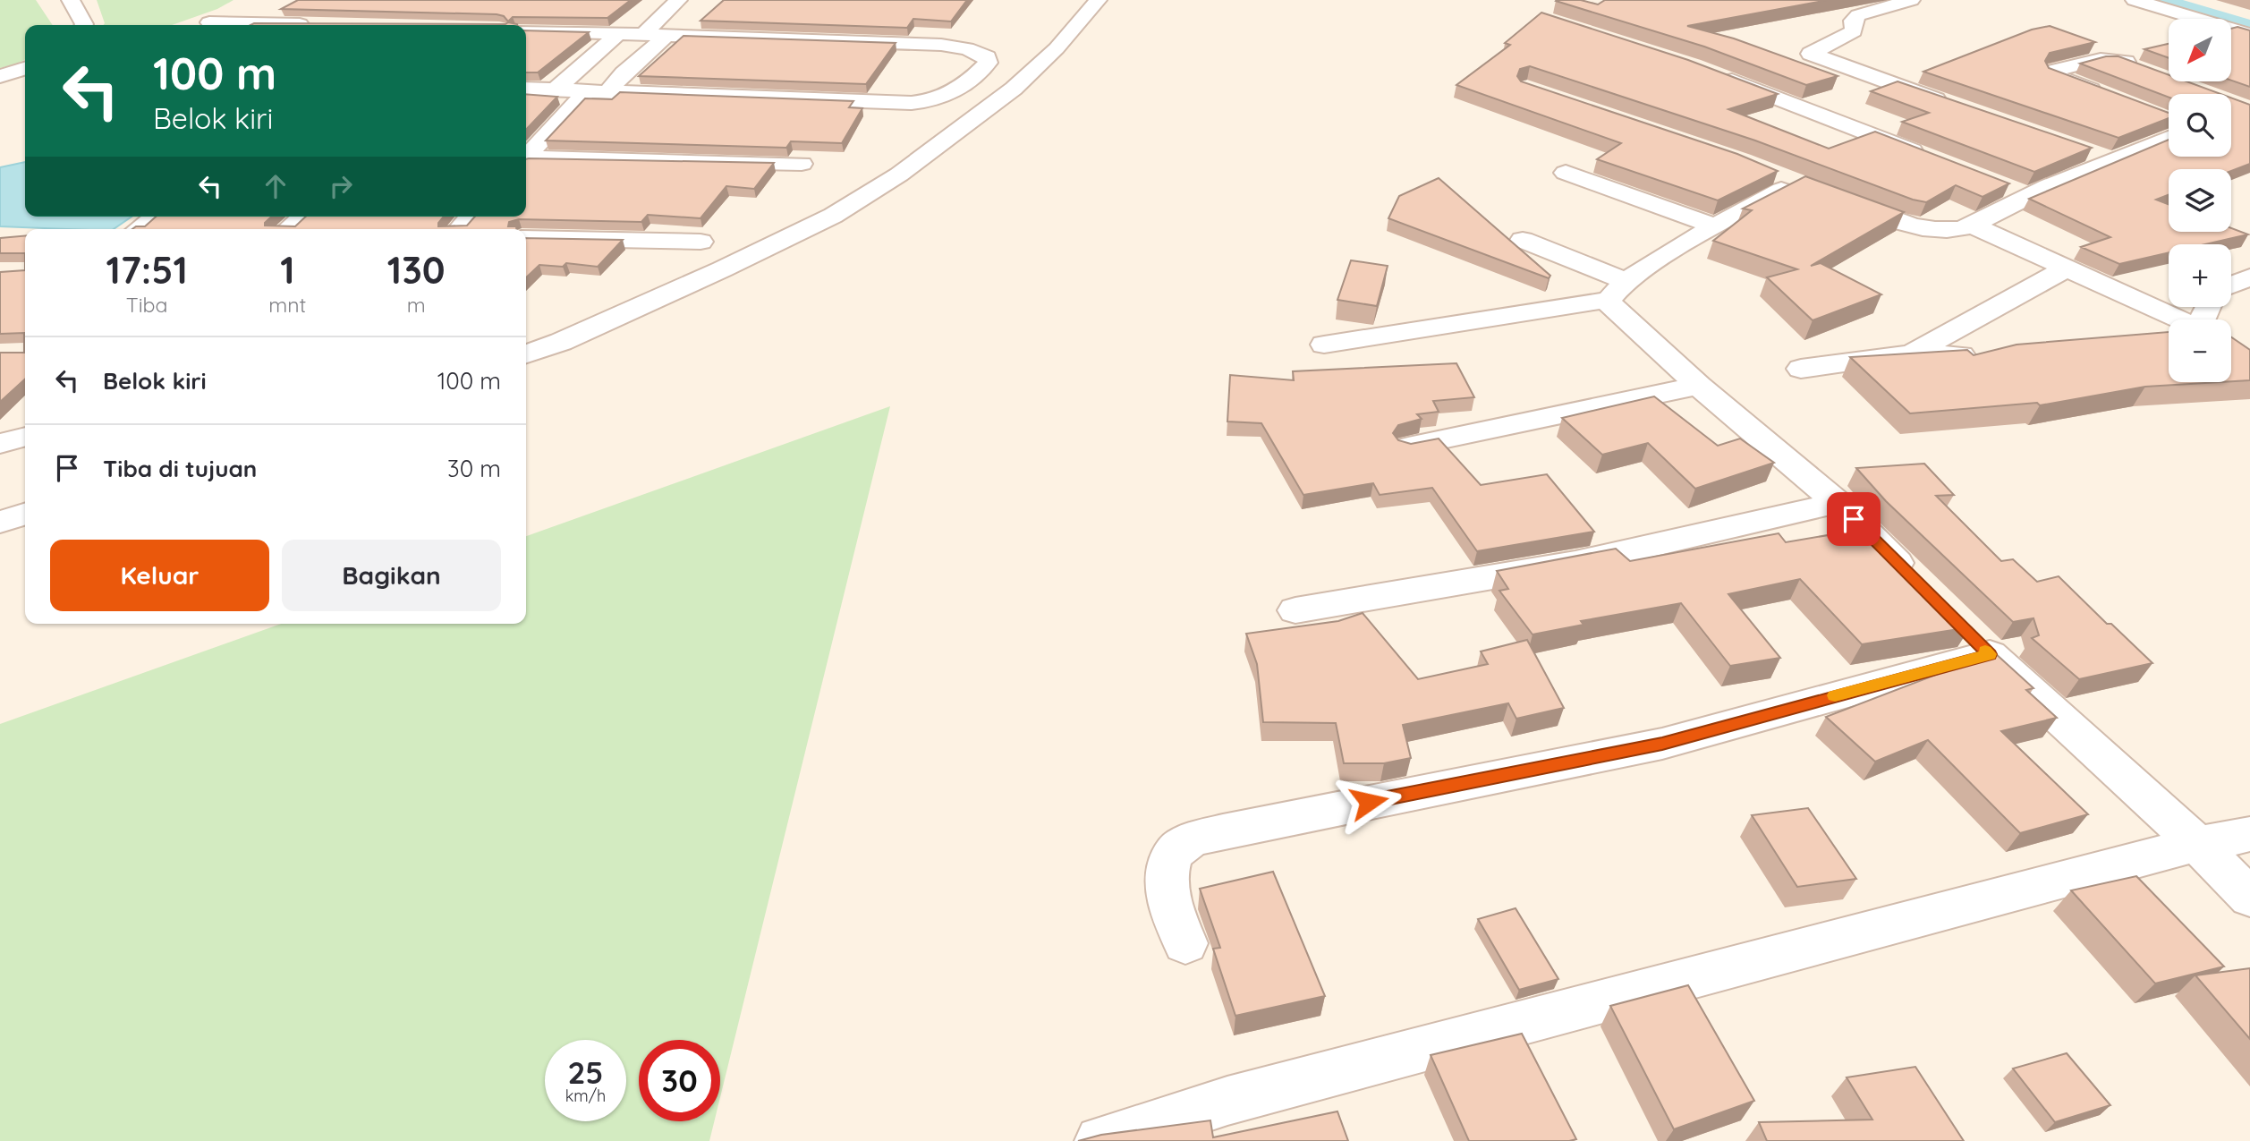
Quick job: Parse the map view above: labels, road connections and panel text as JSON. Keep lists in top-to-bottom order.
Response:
{
  "north": "bottom left",
  "page": {
    "map_buttons": ["+", "−"],
    "turn": ["100 m", "Belok kiri"],
    "eta": [
      "17:51",
      "Tiba",
      "1",
      "mnt",
      "130",
      "m"
    ],
    "list": [
      {
        "name": "Belok kiri",
        "value": "100 m"
      },
      {
        "name": "Tiba di tujuan",
        "value": "30 m"
      }
    ],
    "buttons": ["Keluar", "Bagikan"],
    "speed": "25 km/h",
    "limit": "30"
  }
}
